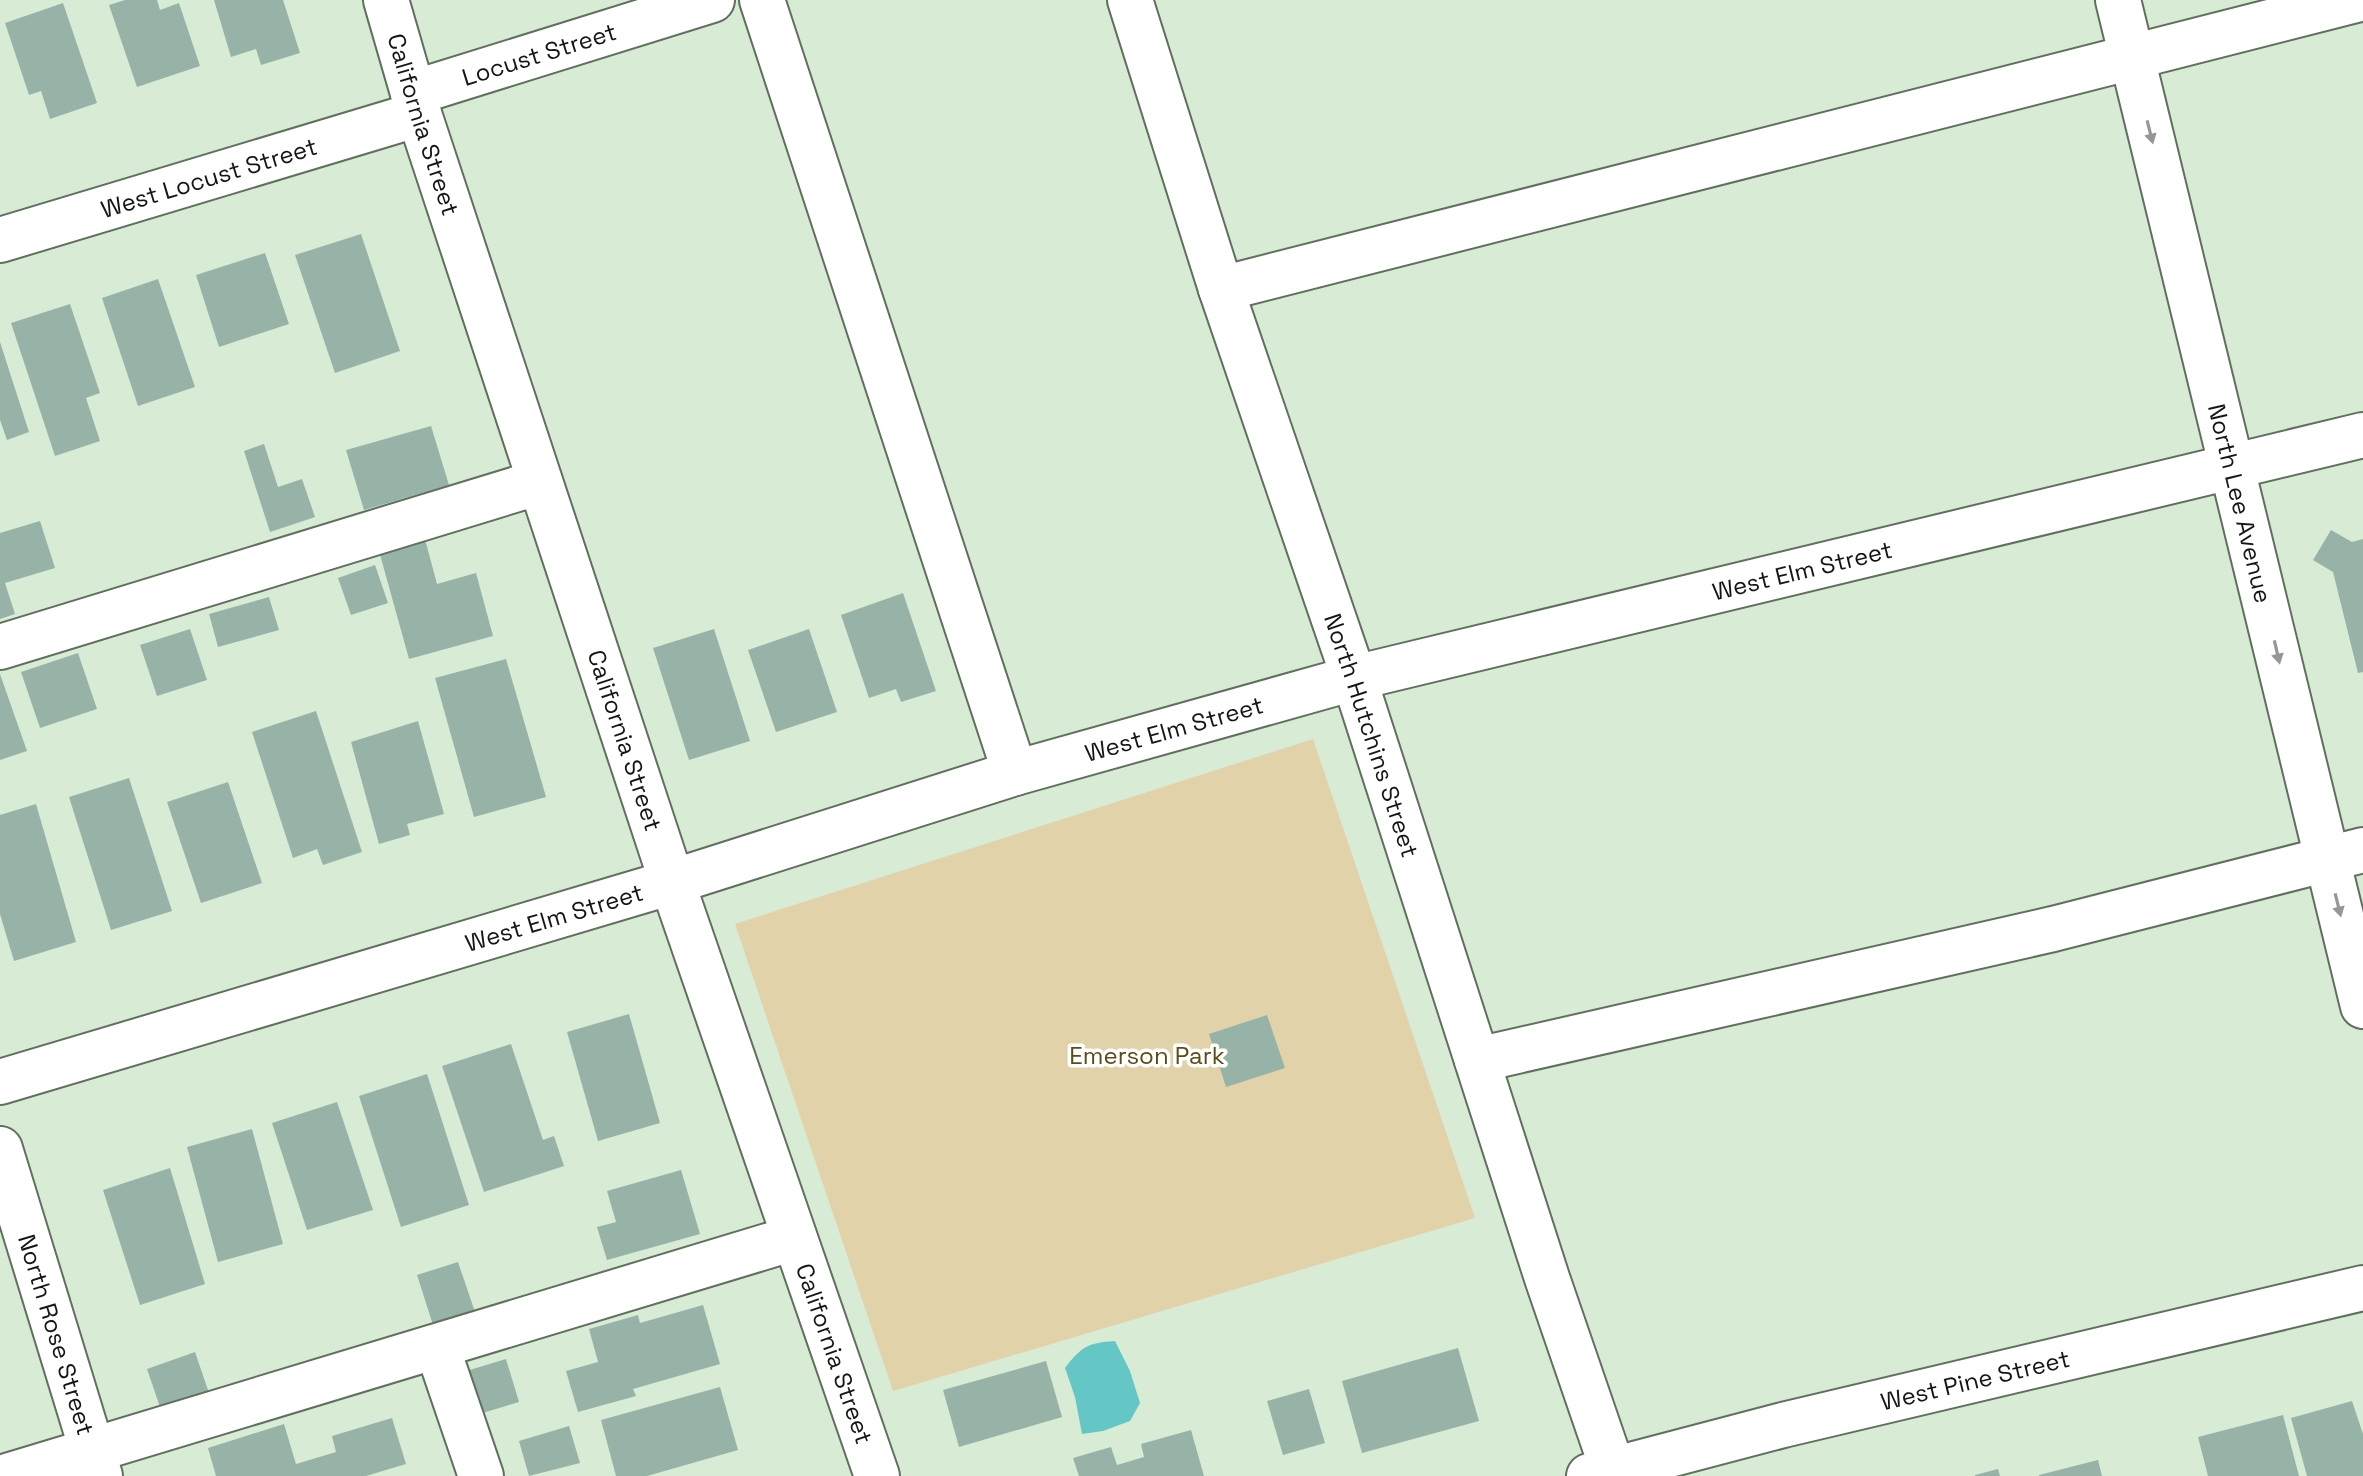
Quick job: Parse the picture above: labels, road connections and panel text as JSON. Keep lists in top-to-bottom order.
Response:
{
  "streets": {
    "street": [
      "Locust Street",
      "California Street",
      "West Locust Street",
      "North Lee Avenue",
      "West Elm Street",
      "North Hutchins Street",
      "North Rose Street",
      "West Pine Street"
    ]
  },
  "crossings": [
    ["Locust Street", "California Street"],
    ["Locust Street", "West Locust Street"],
    ["California Street", "West Locust Street"],
    ["California Street", "West Elm Street"],
    ["North Lee Avenue", "West Elm Street"],
    ["West Elm Street", "North Hutchins Street"],
    ["North Hutchins Street", "West Pine Street"]
  ],
  "one_way": ["North Lee Avenue"],
  "parks": ["Emerson Park"]
}
